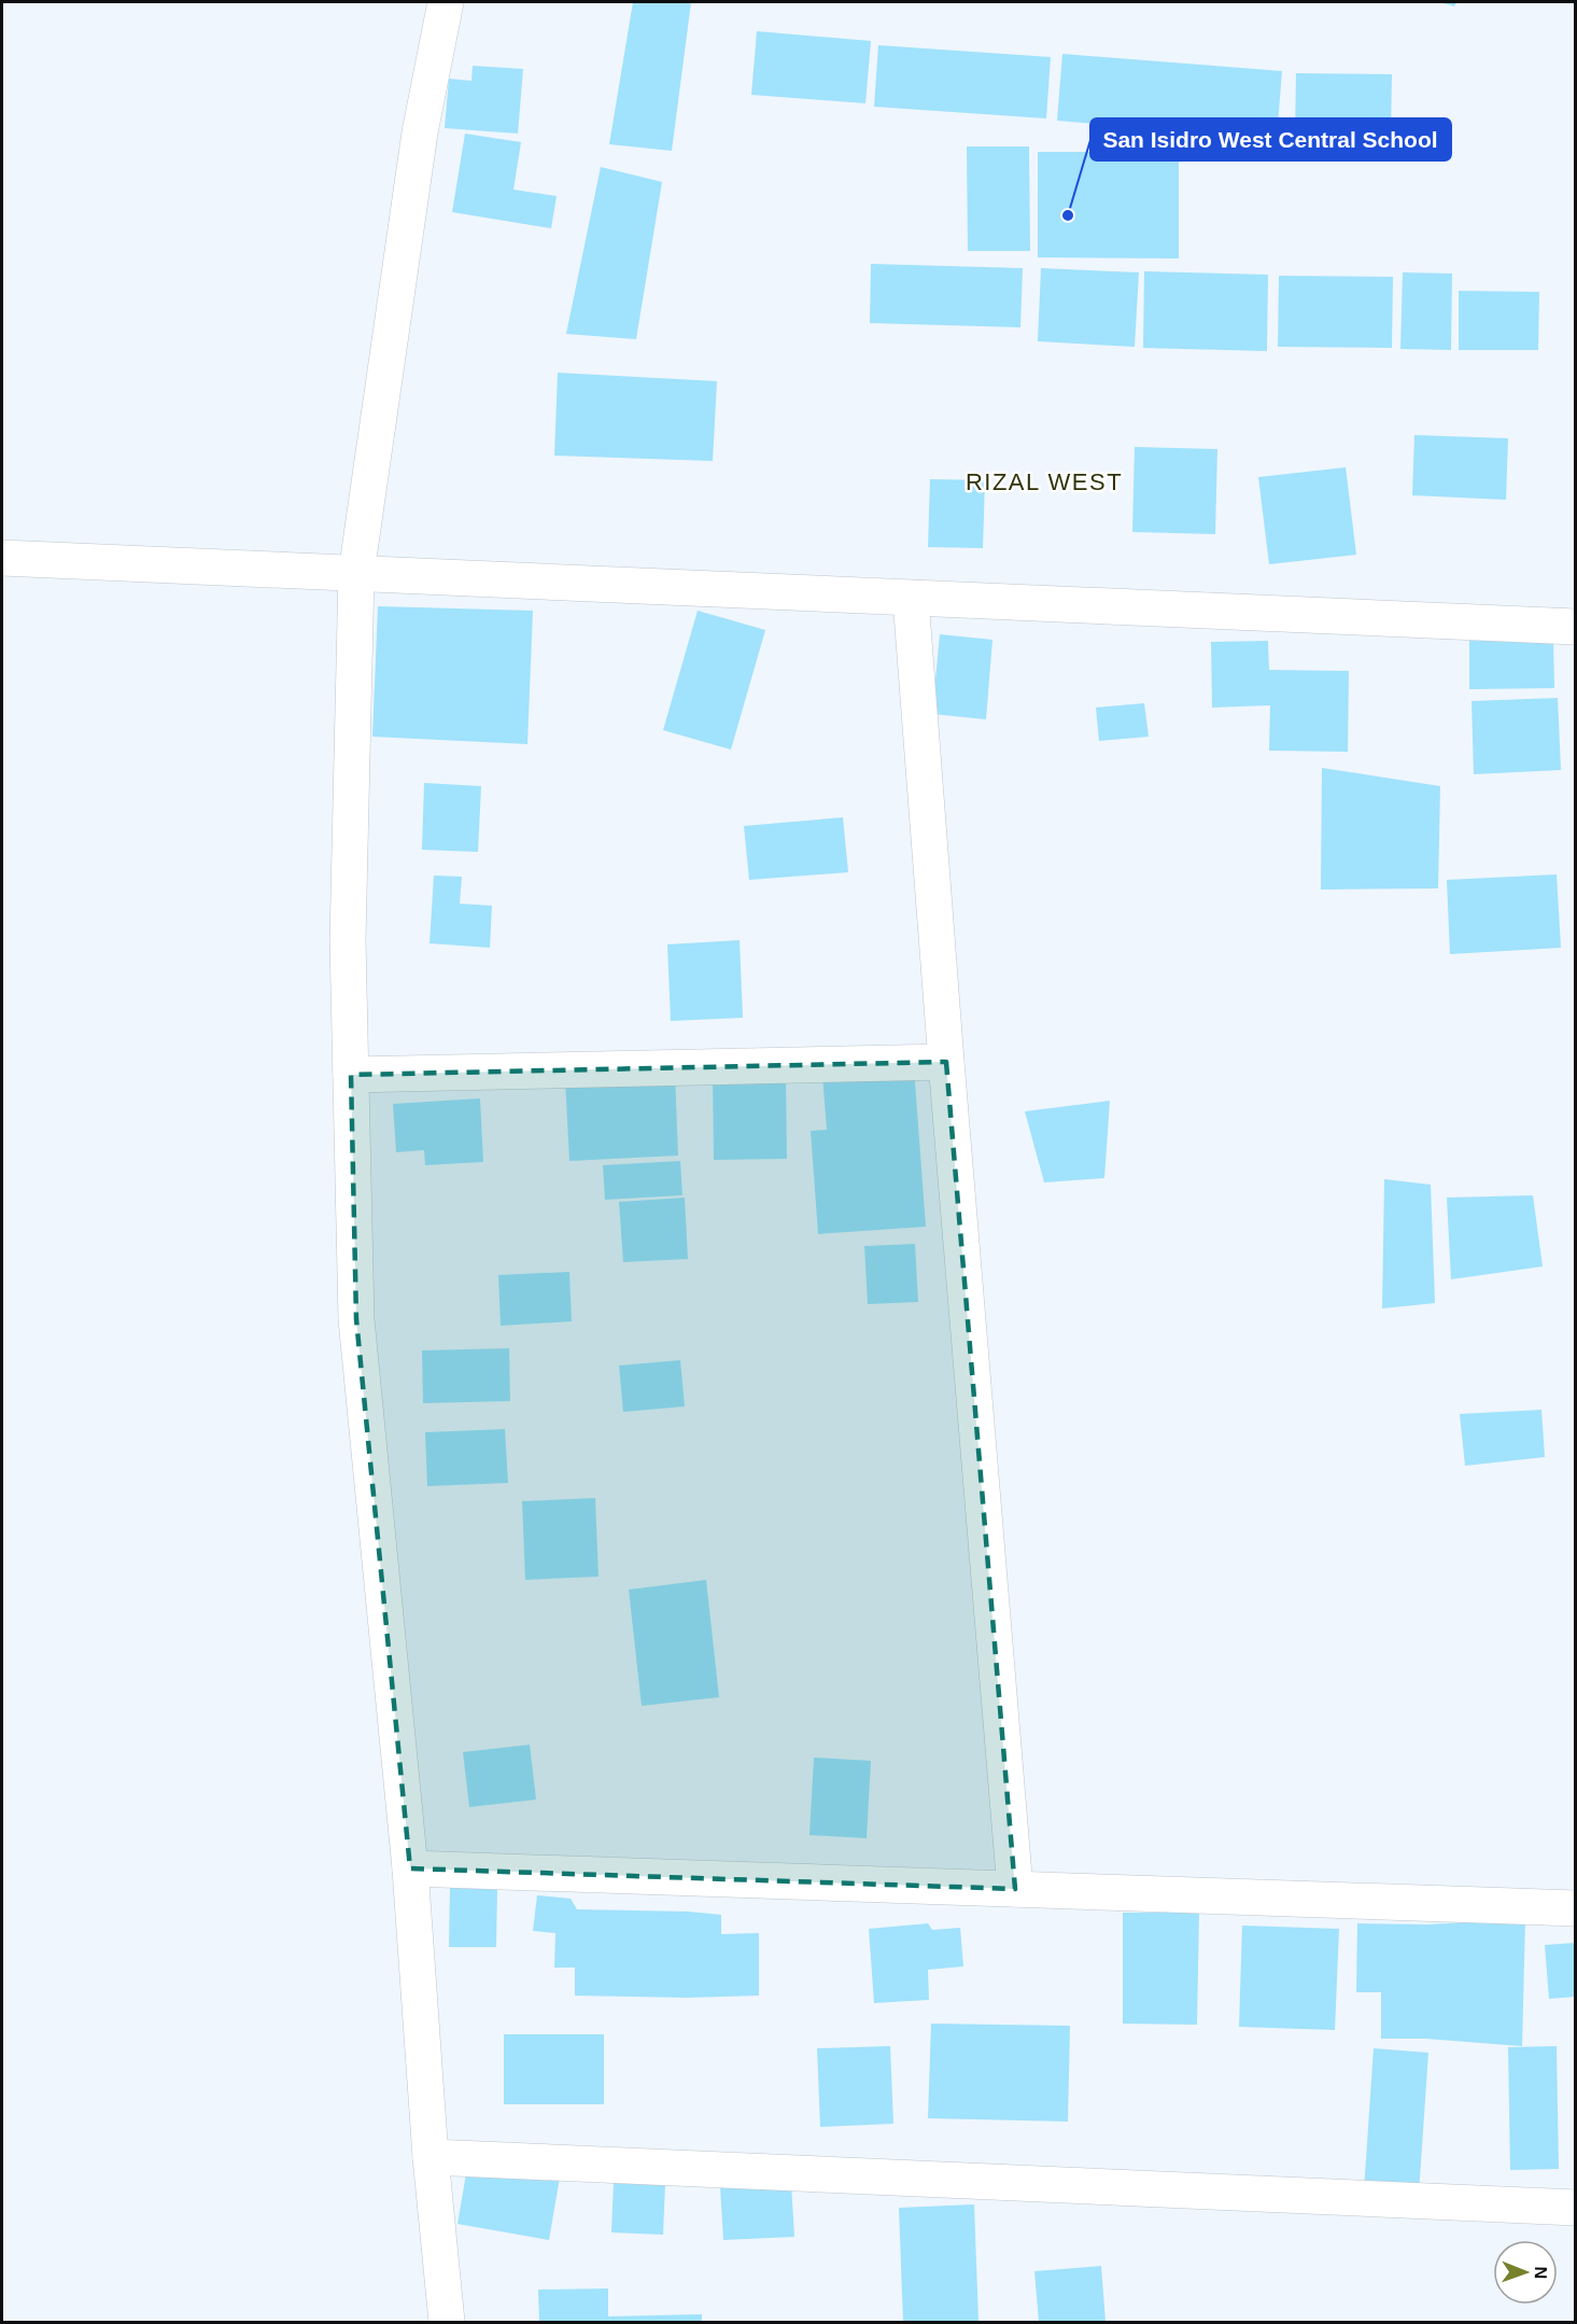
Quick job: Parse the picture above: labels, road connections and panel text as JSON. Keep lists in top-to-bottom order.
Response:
{
  "districts": ["RIZAL WEST"],
  "places": ["San Isidro West Central School"],
  "north": "right"
}
